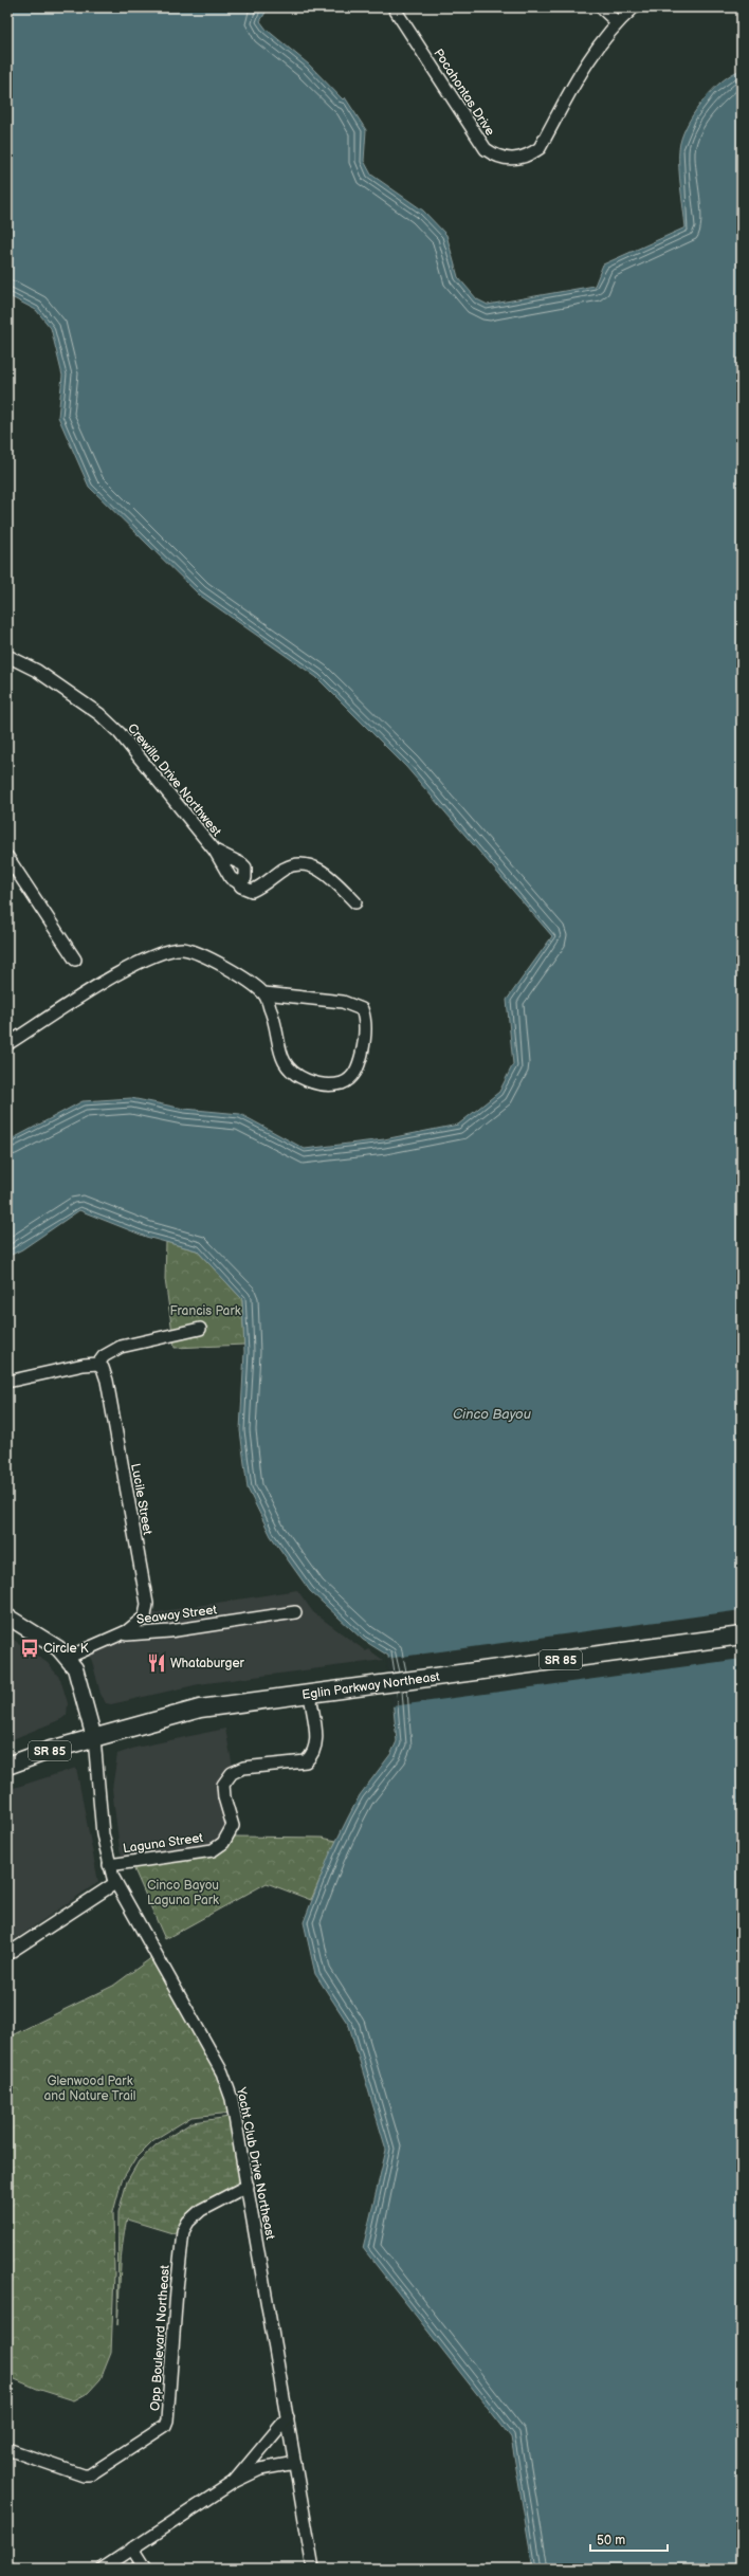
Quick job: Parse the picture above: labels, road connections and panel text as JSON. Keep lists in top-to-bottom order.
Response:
{
  "streets": {
    "highway": ["SR 85", "Eglin Parkway Northeast"],
    "street": [
      "Pocahontas Drive",
      "Crewilla Drive Northwest",
      "Lucile Street",
      "Seaway Street",
      "Laguna Street",
      "Yacht Club Drive Northeast",
      "Opp Boulevard Northeast"
    ]
  },
  "crossings": [
    ["Lucile Street", "Seaway Street"],
    ["Eglin Parkway Northeast", "Laguna Street"],
    ["Eglin Parkway Northeast", "Yacht Club Drive Northeast"],
    ["Laguna Street", "Yacht Club Drive Northeast"],
    ["Yacht Club Drive Northeast", "Opp Boulevard Northeast"]
  ],
  "water": ["Cinco Bayou"],
  "parks": ["Francis Park", "Cinco Bayou Laguna Park", "Glenwood Park and Nature Trail"],
  "places": {
    "bus stop": ["Circle K"],
    "restaurant": ["Whataburger"]
  },
  "scale_bar": "50 m"
}
